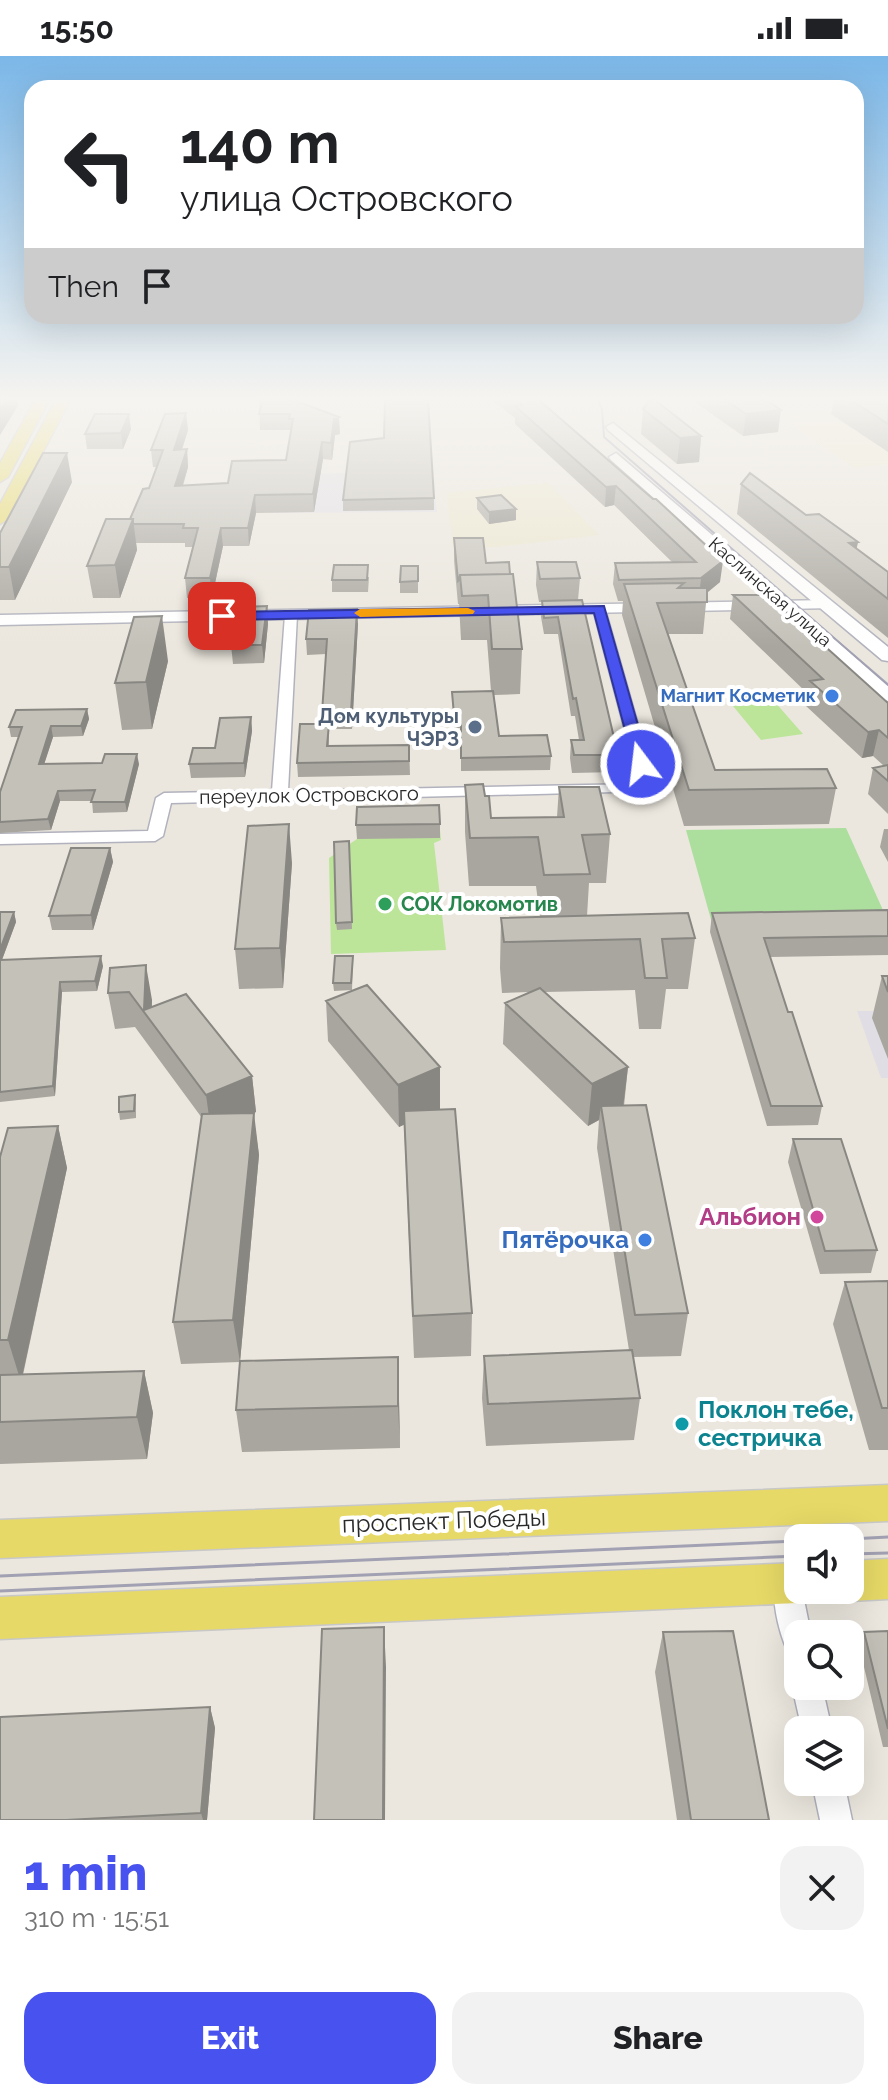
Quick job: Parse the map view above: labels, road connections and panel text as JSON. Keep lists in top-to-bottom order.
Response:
{
  "streets": {
    "main road": ["Каслинская улица", "проспект Победы"],
    "street": ["переулок Островского"]
  },
  "places": [
    "Магнит Косметик",
    "Дом культуры ЧЭРЗ",
    "СОК Локомотив",
    "Альбион",
    "Пятёрочка",
    "Поклон тебе, сестричка"
  ],
  "page": {
    "status": "15:50",
    "turn": ["140 m", "улица Островского"],
    "then": "Then",
    "heading": ["1 min", "310 m · 15:51"],
    "buttons": ["Exit", "Share"]
  }
}
